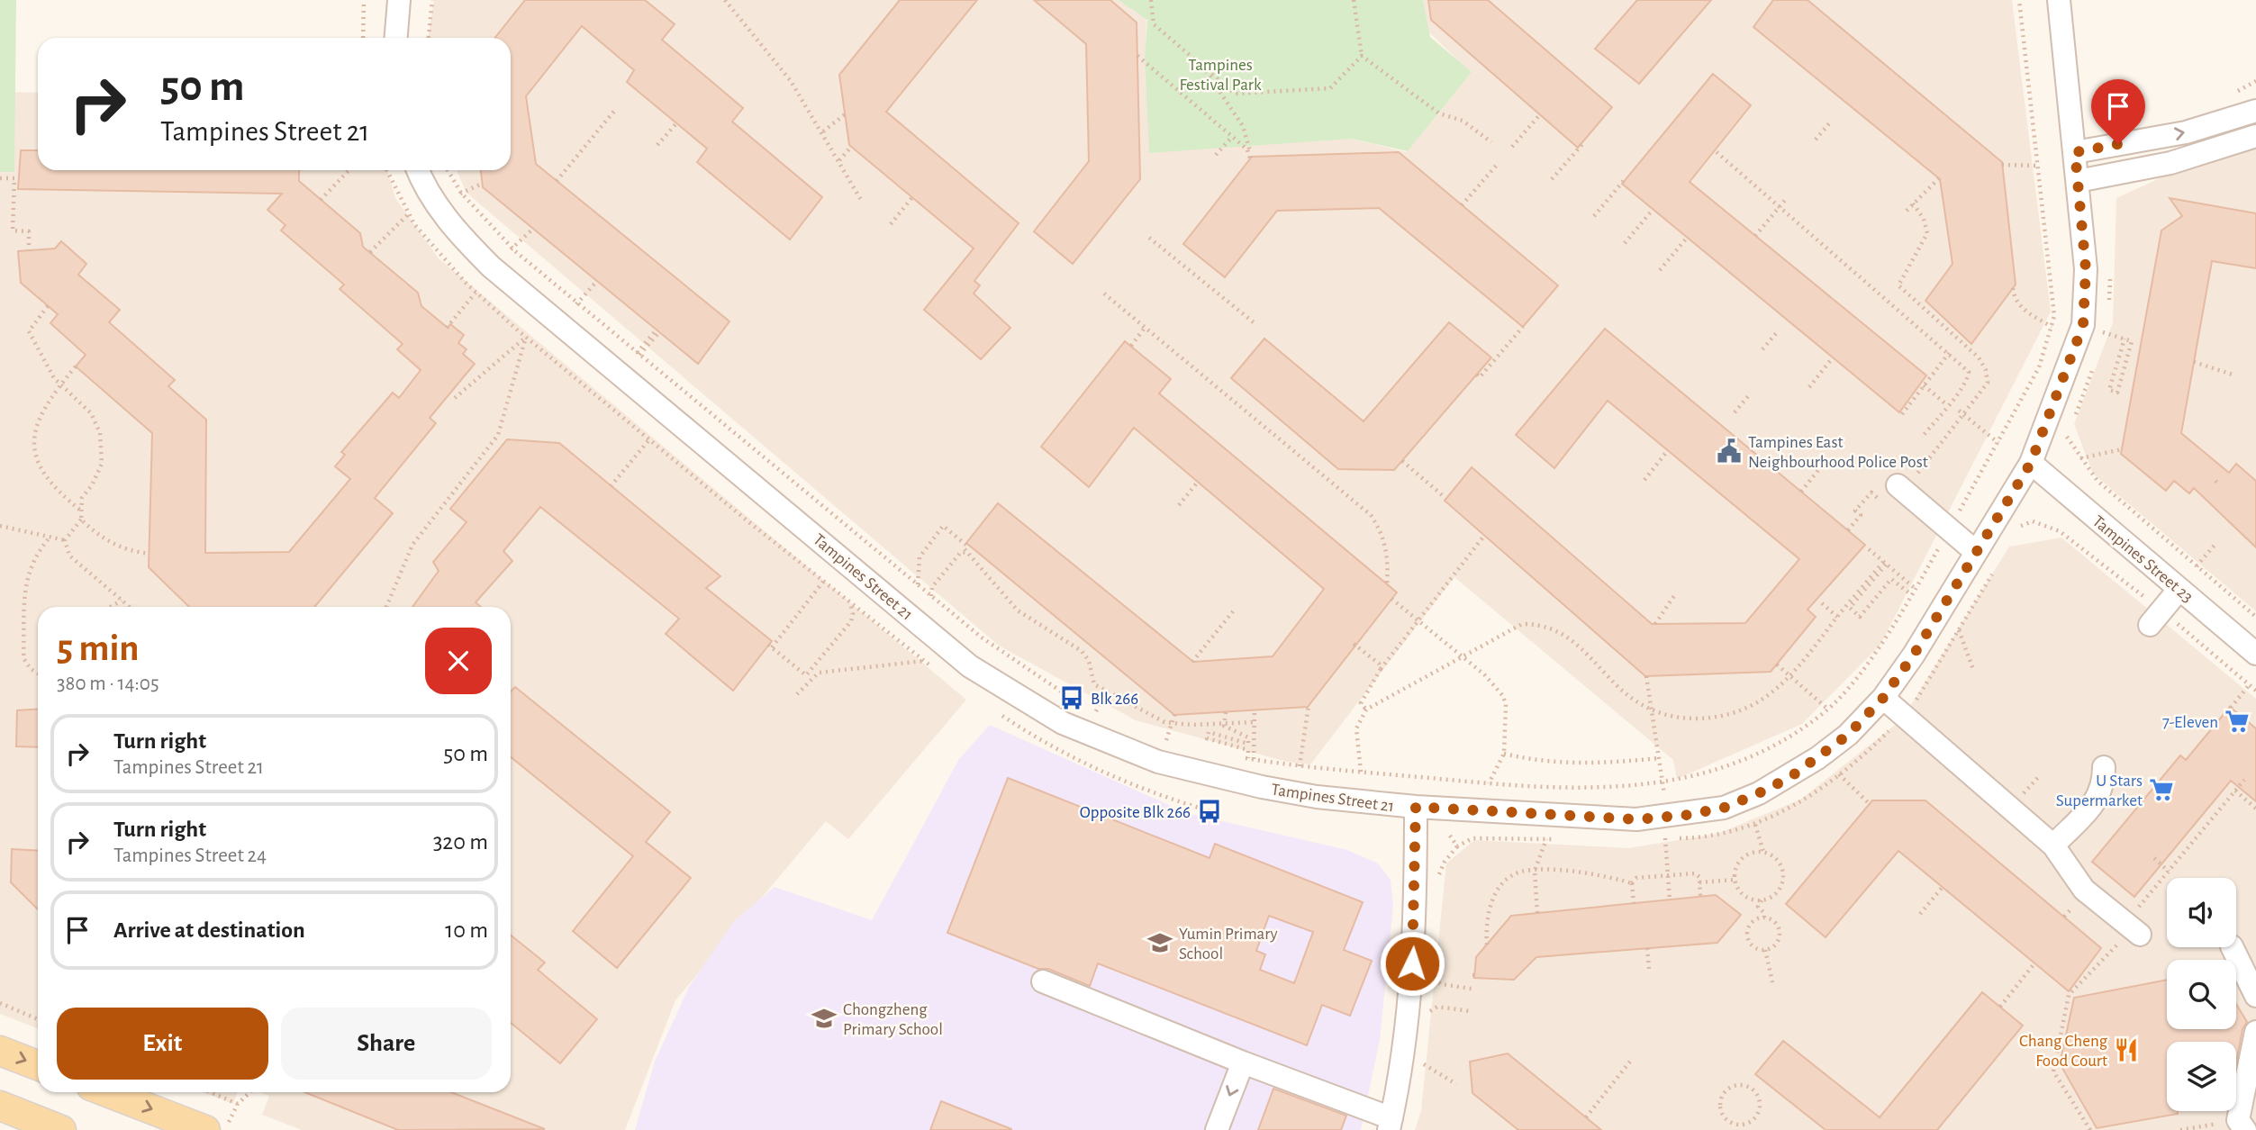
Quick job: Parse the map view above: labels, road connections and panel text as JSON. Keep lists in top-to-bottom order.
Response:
{
  "streets": {
    "street": ["Tampines Street 23", "Tampines Street 21"]
  },
  "crossings": [
    ["Tampines Street 23", "Tampines Street 21"]
  ],
  "parks": ["Tampines Festival Park"],
  "places": {
    "public building": ["Tampines East Neighbourhood Police Post"],
    "bus stop": ["Blk 266", "Opposite Blk 266"],
    "supermarket": ["7-Eleven", "U Stars Supermarket"],
    "school or university": ["Yumin Primary School", "Chongzheng Primary School"],
    "restaurant": ["Chang Cheng Food Court"]
  },
  "page": {
    "turn": ["50 m", "Tampines Street 21"],
    "heading": ["5 min", "380 m · 14:05"],
    "list": [
      {
        "name": "Turn right",
        "note": "Tampines Street 21",
        "value": "50 m"
      },
      {
        "name": "Turn right",
        "note": "Tampines Street 24",
        "value": "320 m"
      },
      {
        "name": "Arrive at destination",
        "value": "10 m"
      }
    ],
    "buttons": ["Exit", "Share"]
  }
}
